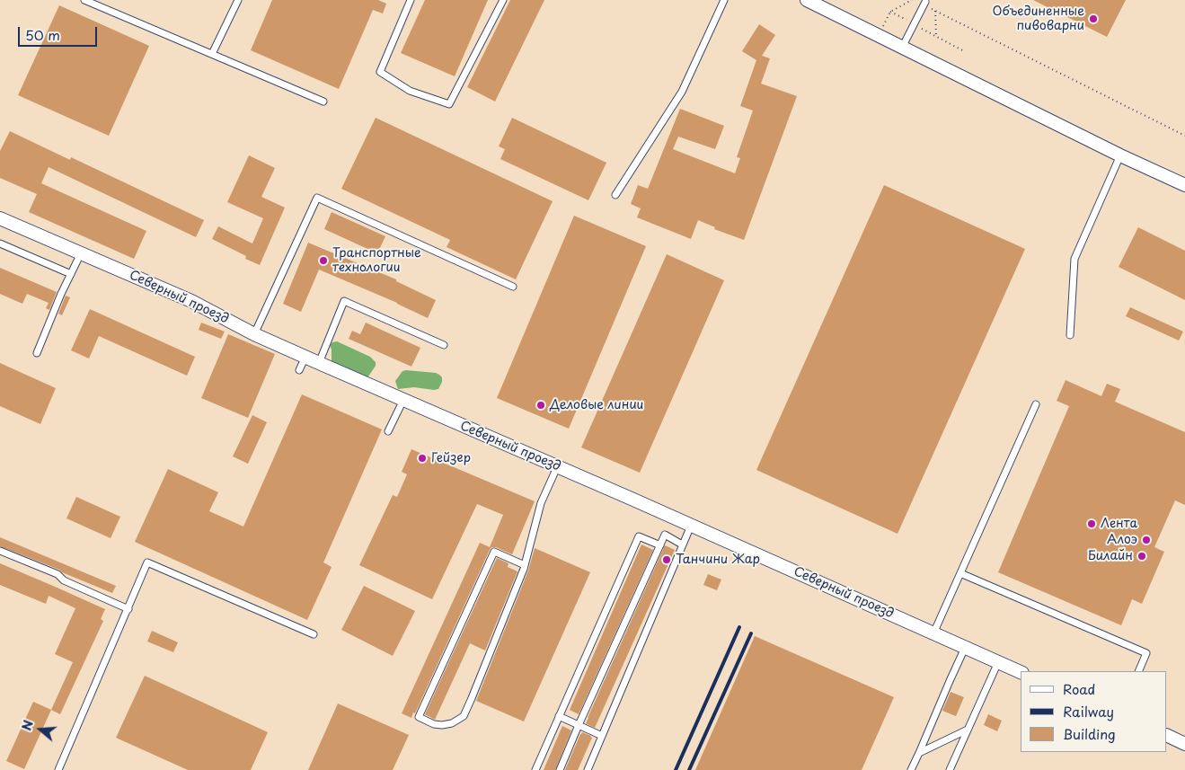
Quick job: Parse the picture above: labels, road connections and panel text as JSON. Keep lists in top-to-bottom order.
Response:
{
  "streets": {
    "street": ["Северный проезд"]
  },
  "places": [
    "Объединенные пивоварни",
    "Транспортные технологии",
    "Деловые линии",
    "Гейзер",
    "Лента",
    "Алоэ",
    "Билайн",
    "Танчини Жар"
  ],
  "legend": ["Road", "Railway", "Building"],
  "scale_bar": "50 m",
  "north": "left"
}
